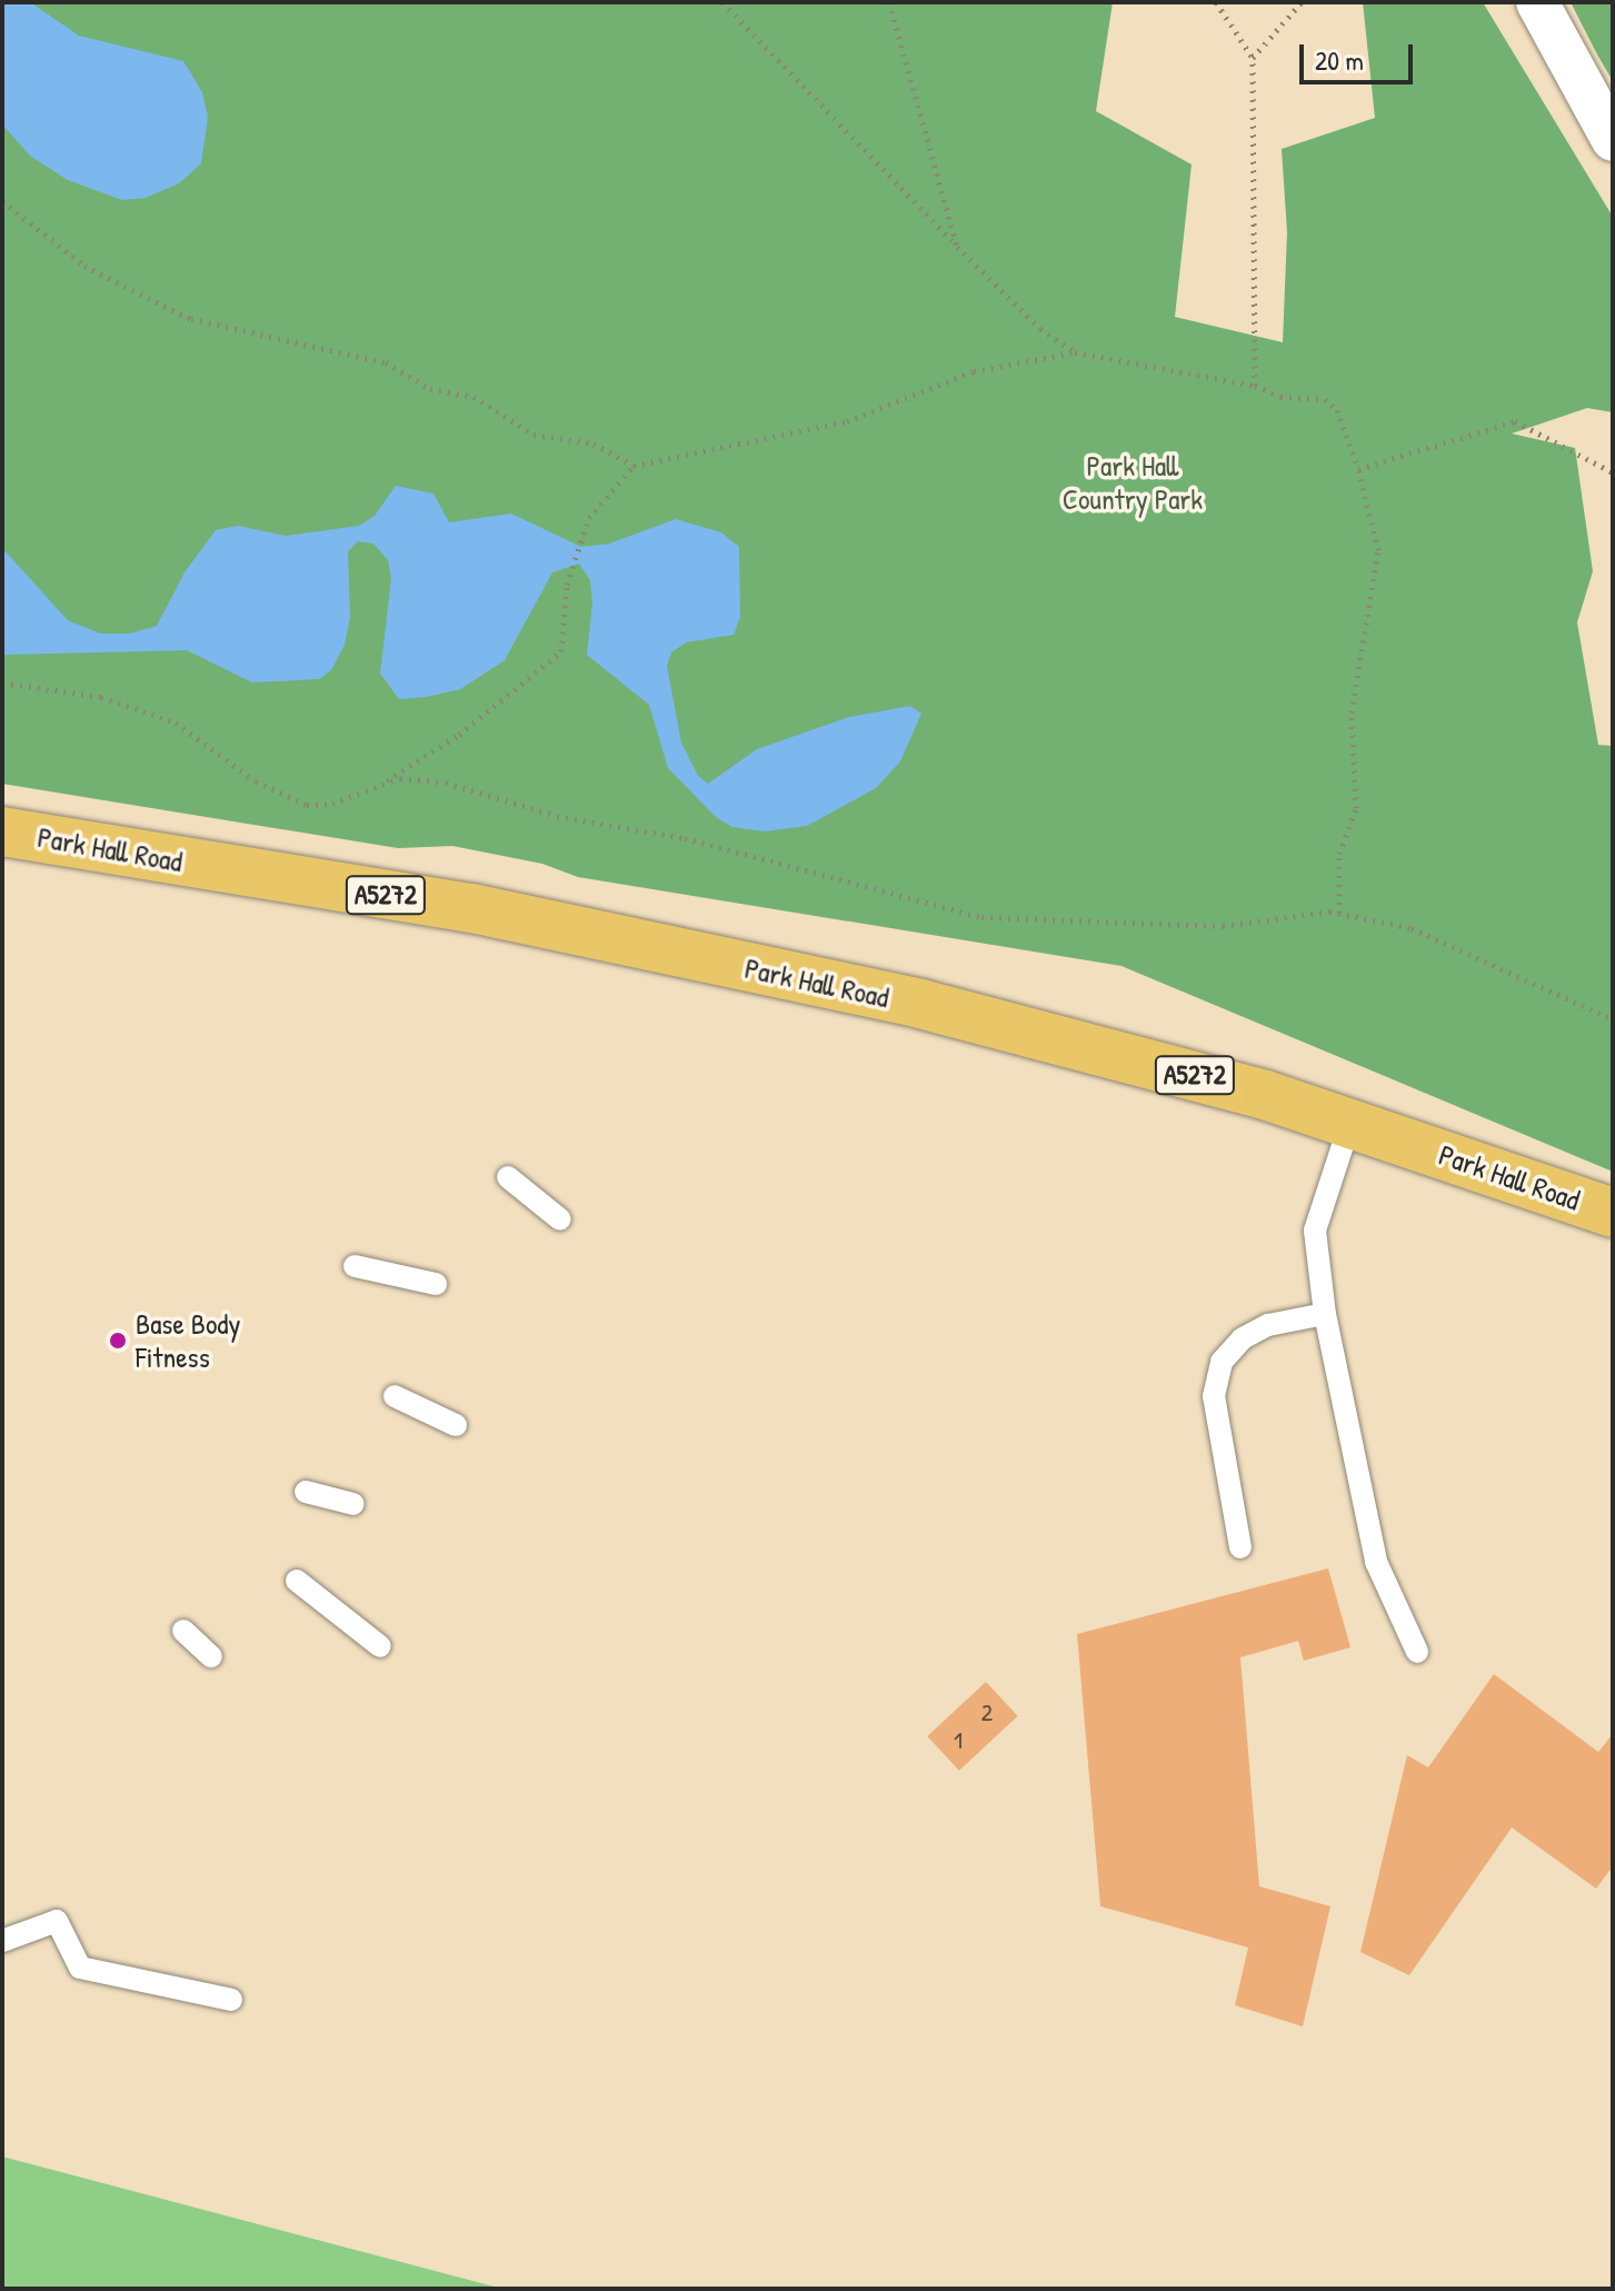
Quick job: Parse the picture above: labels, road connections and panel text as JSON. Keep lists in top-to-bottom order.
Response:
{
  "streets": {
    "main road": ["Park Hall Road", "A5272"]
  },
  "parks": ["Park Hall Country Park"],
  "places": ["Base Body Fitness"],
  "house_numbers": ["2", "1"],
  "scale_bar": "20 m"
}
